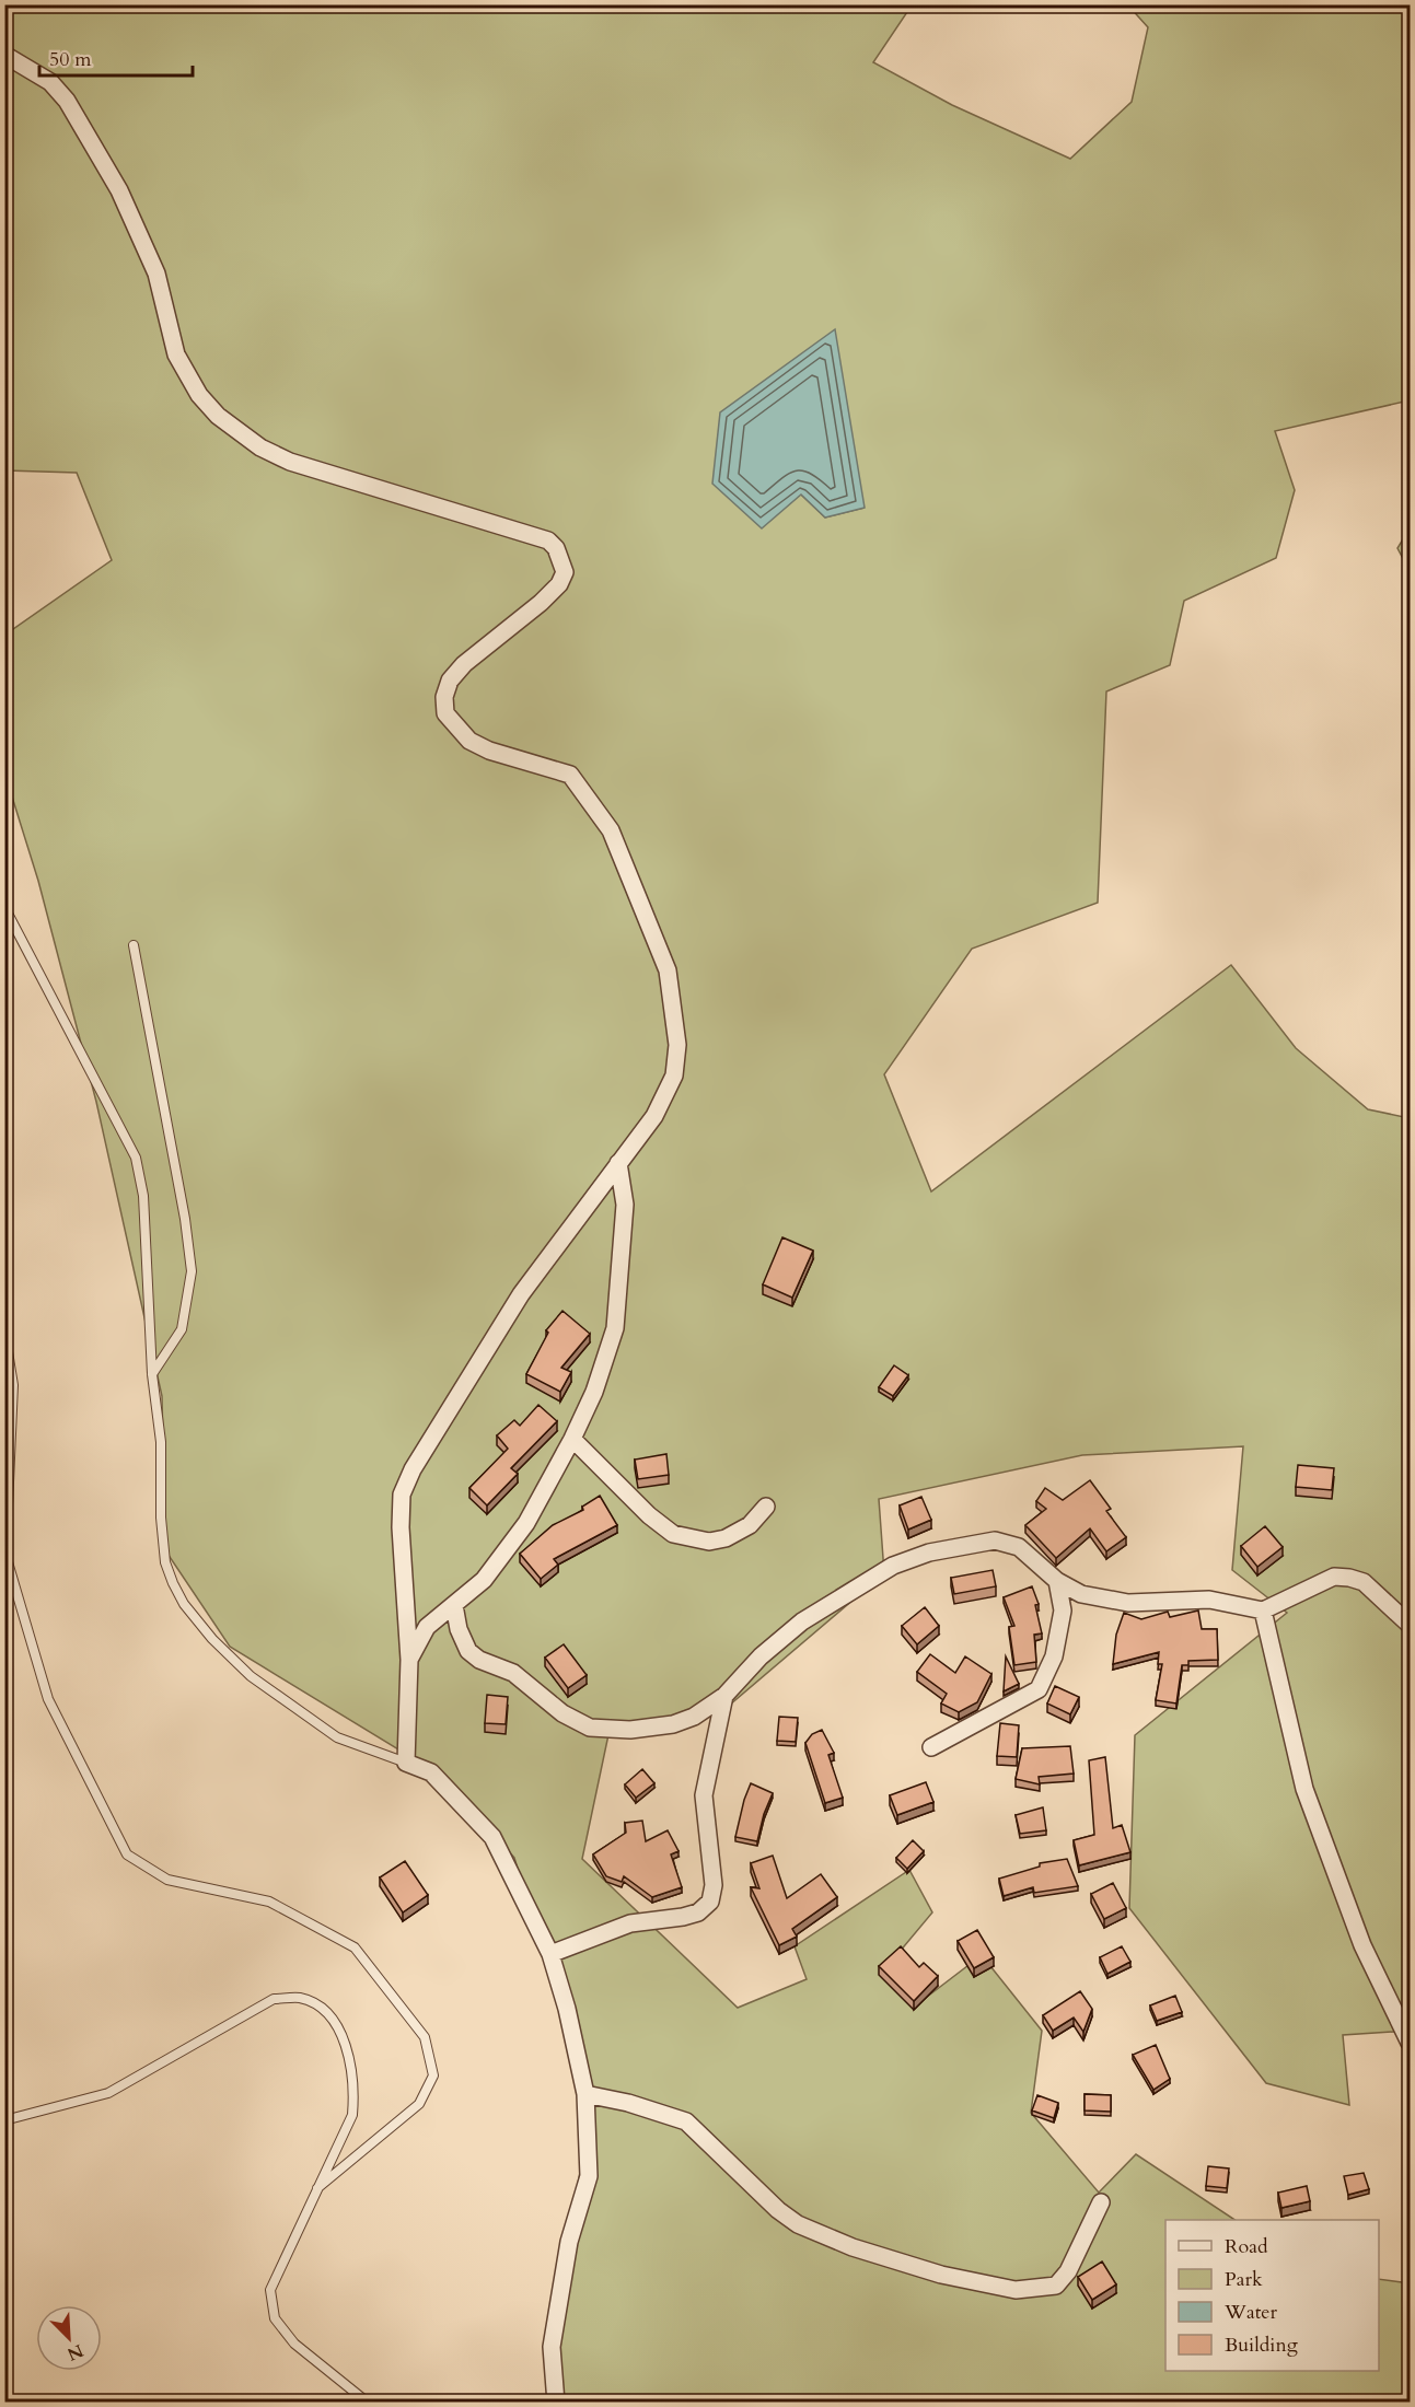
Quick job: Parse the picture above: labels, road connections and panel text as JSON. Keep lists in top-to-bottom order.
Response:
{
  "legend": [
    "Road",
    "Park",
    "Water",
    "Building"
  ],
  "scale_bar": "50 m",
  "north": "bottom right"
}
